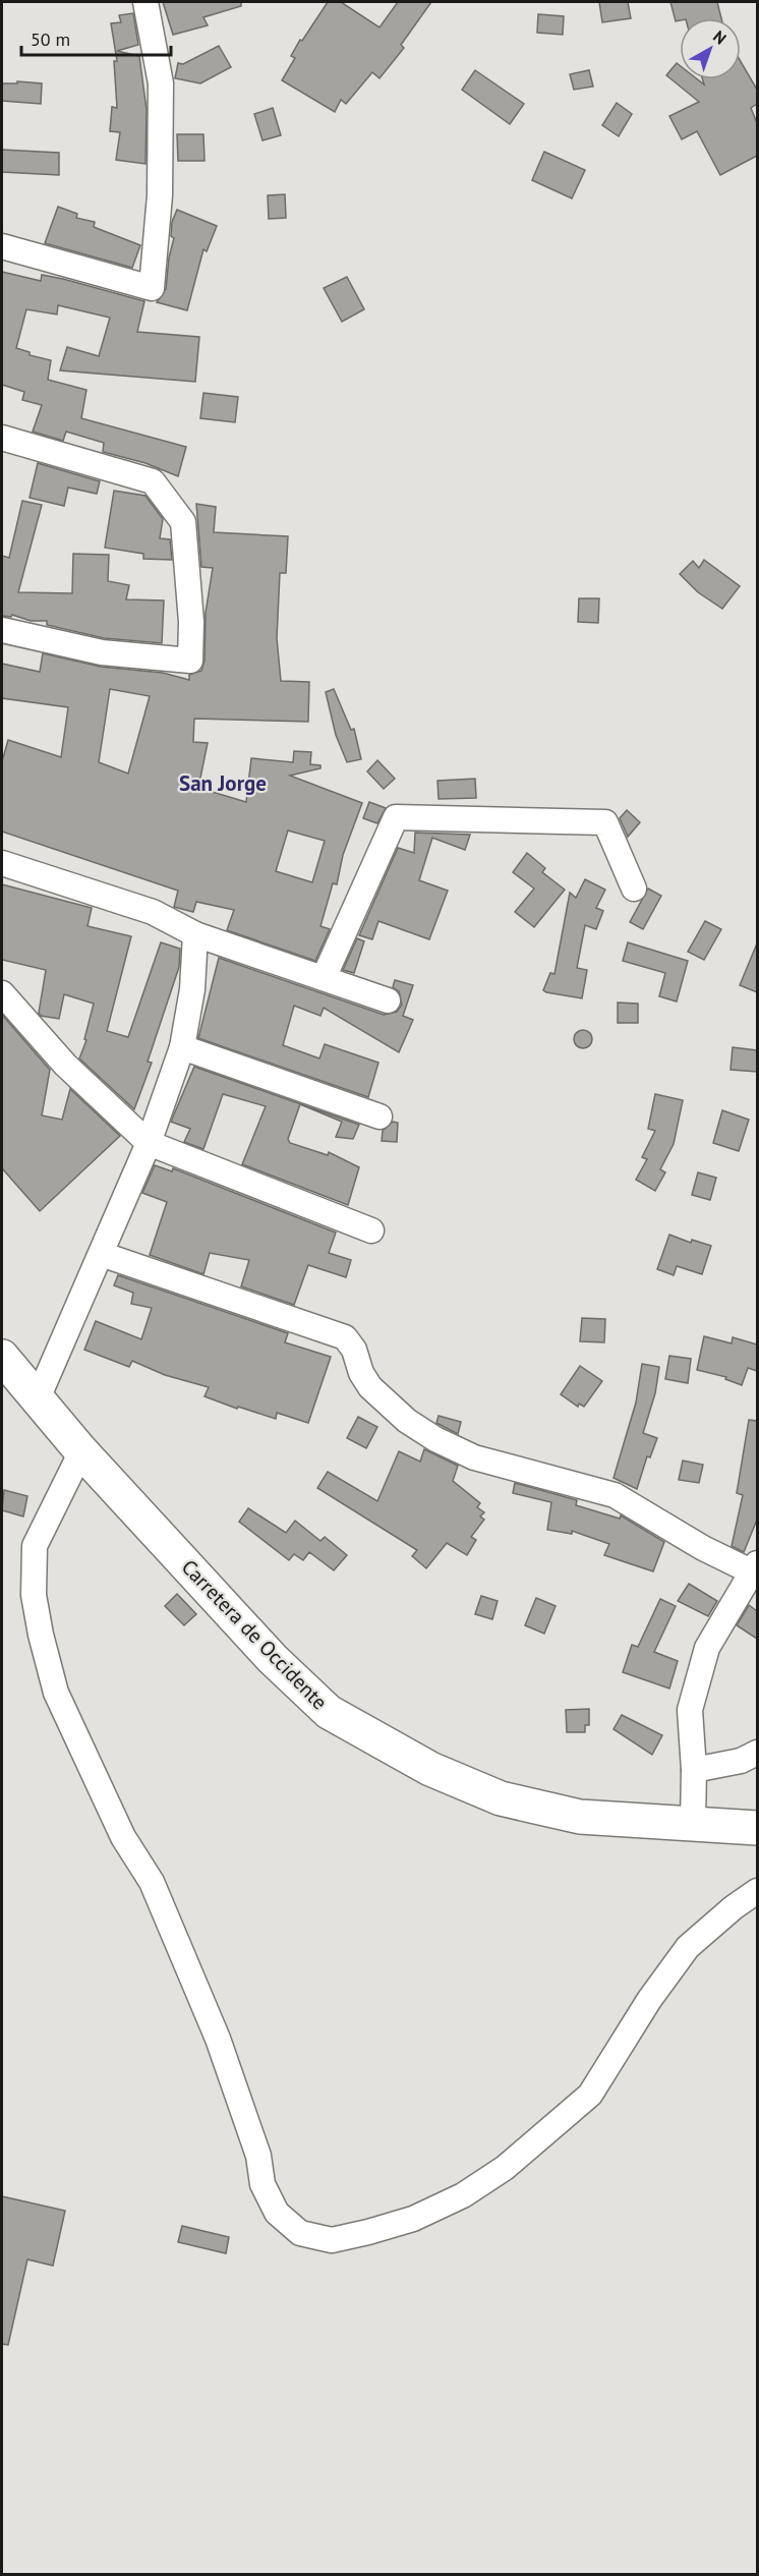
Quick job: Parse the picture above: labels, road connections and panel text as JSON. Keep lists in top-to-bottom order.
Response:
{
  "streets": {
    "main road": ["Carretera de Occidente"]
  },
  "districts": ["San Jorge"],
  "scale_bar": "50 m",
  "north": "top right"
}
